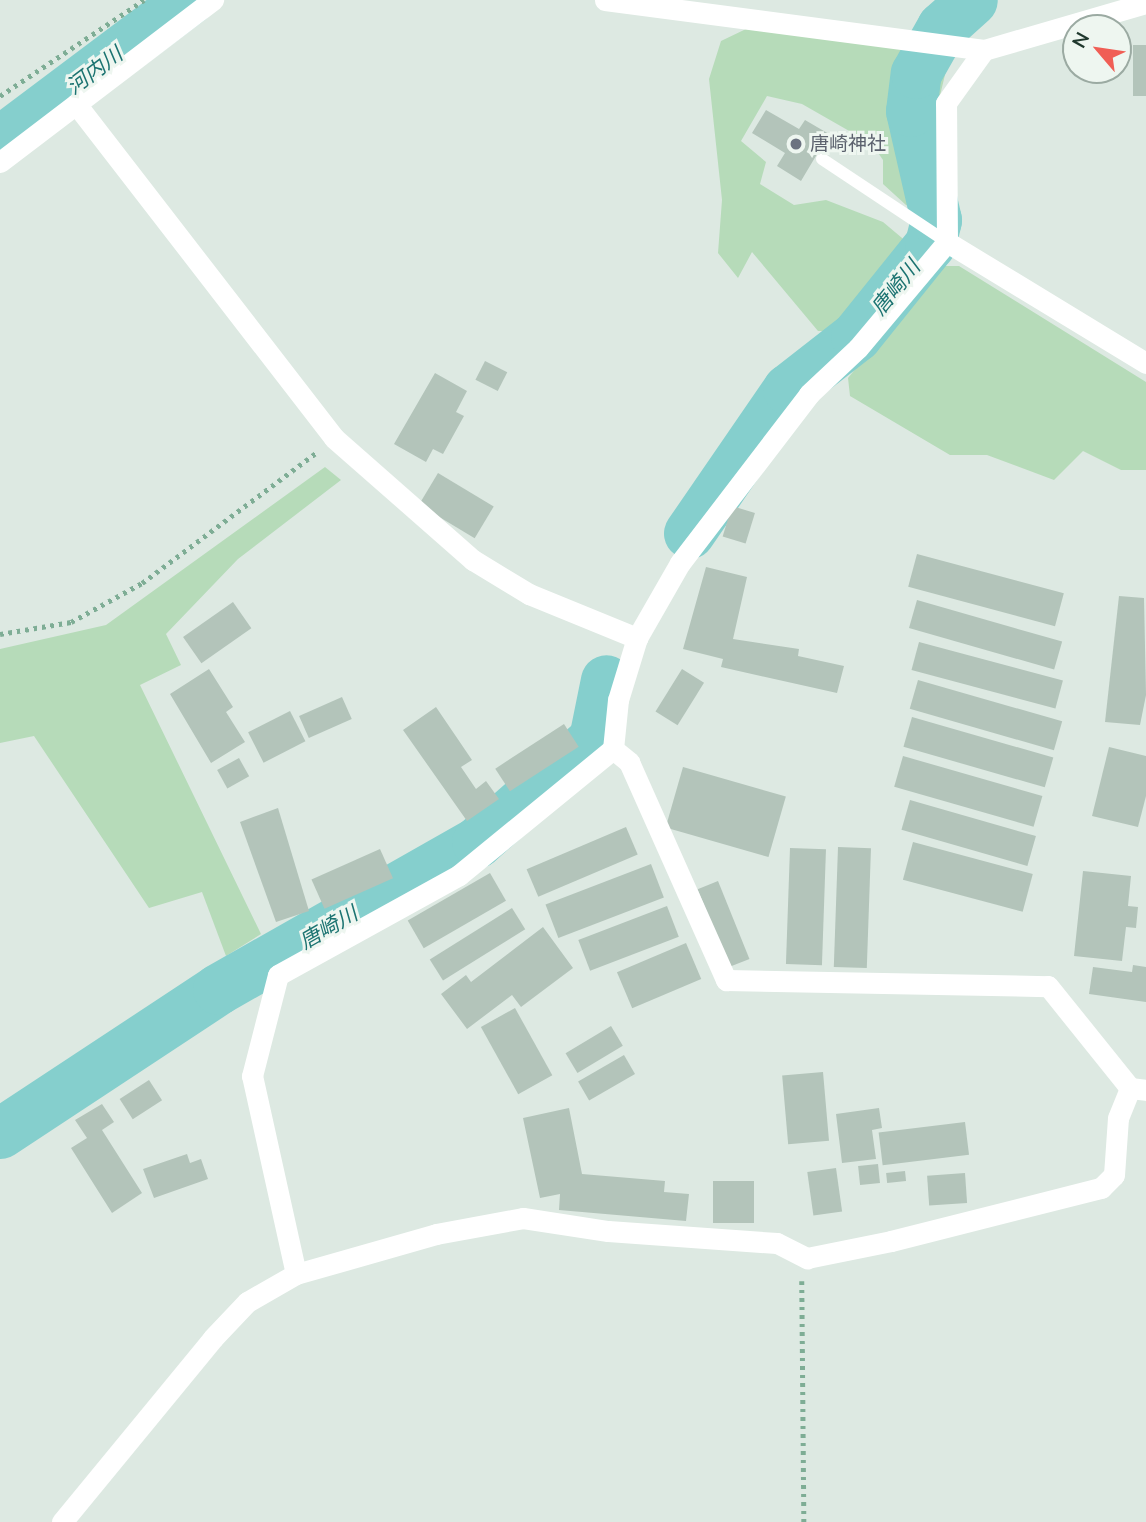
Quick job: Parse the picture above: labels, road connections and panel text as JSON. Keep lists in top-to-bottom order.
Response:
{
  "water": ["河内川", "唐崎川"],
  "places": ["唐崎神社"],
  "north": "top left"
}
